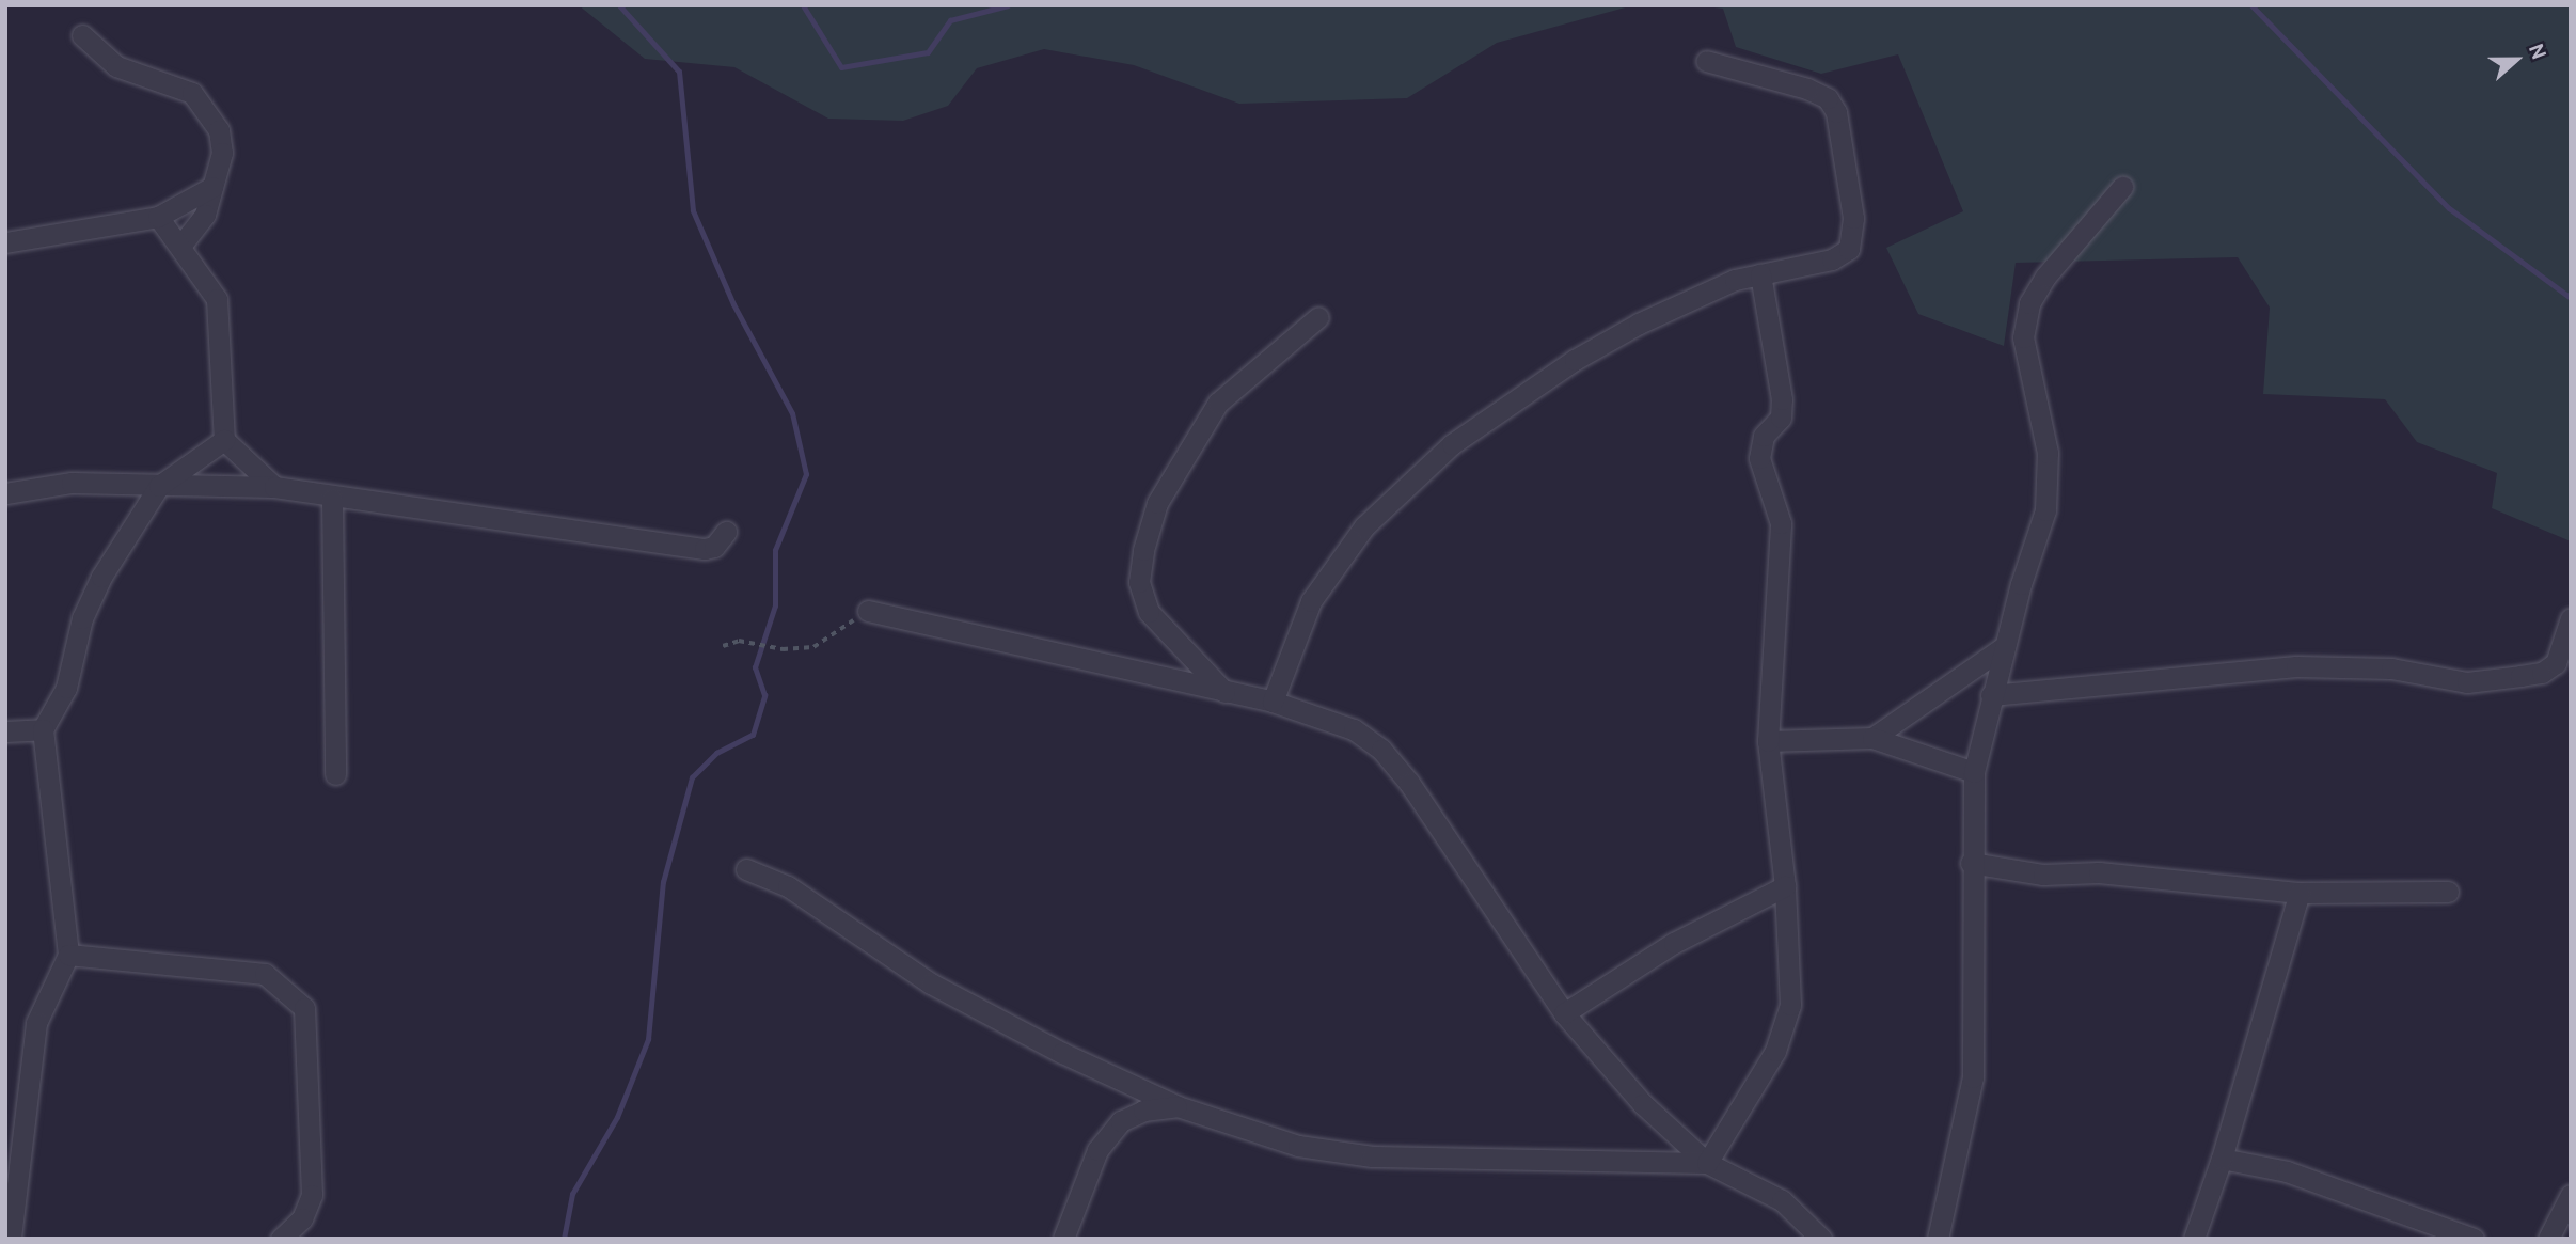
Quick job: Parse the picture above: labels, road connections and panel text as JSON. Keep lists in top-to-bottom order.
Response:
{
  "north": "right"
}
